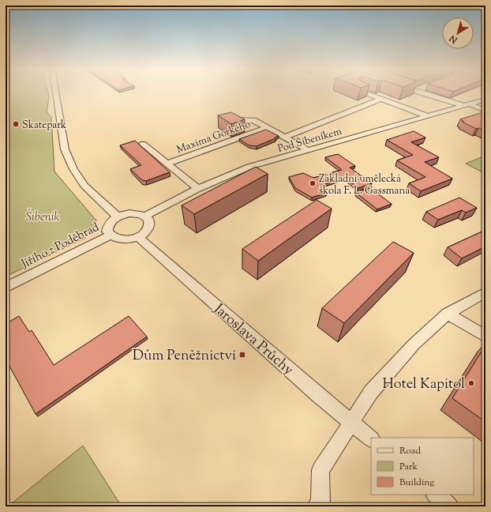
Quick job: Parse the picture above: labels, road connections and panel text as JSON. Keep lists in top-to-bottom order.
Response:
{
  "streets": {
    "street": [
      "Maxima Gorkého",
      "Pod Šibeníkem",
      "Jiřího z Poděbrad",
      "Jaroslava Průchy"
    ]
  },
  "crossings": [
    ["Maxima Gorkého", "Pod Šibeníkem"],
    ["Pod Šibeníkem", "Jiřího z Poděbrad"],
    ["Pod Šibeníkem", "Jaroslava Průchy"],
    ["Jiřího z Poděbrad", "Jaroslava Průchy"]
  ],
  "parks": ["Šibeník"],
  "places": {
    "other": ["Skatepark", "Základní umělecká škola F. L. Gassmana", "Hotel Kapitol"],
    "transit": ["Dům Peněžnictví"]
  },
  "legend": ["Road", "Park", "Building"],
  "north": "bottom left"
}
